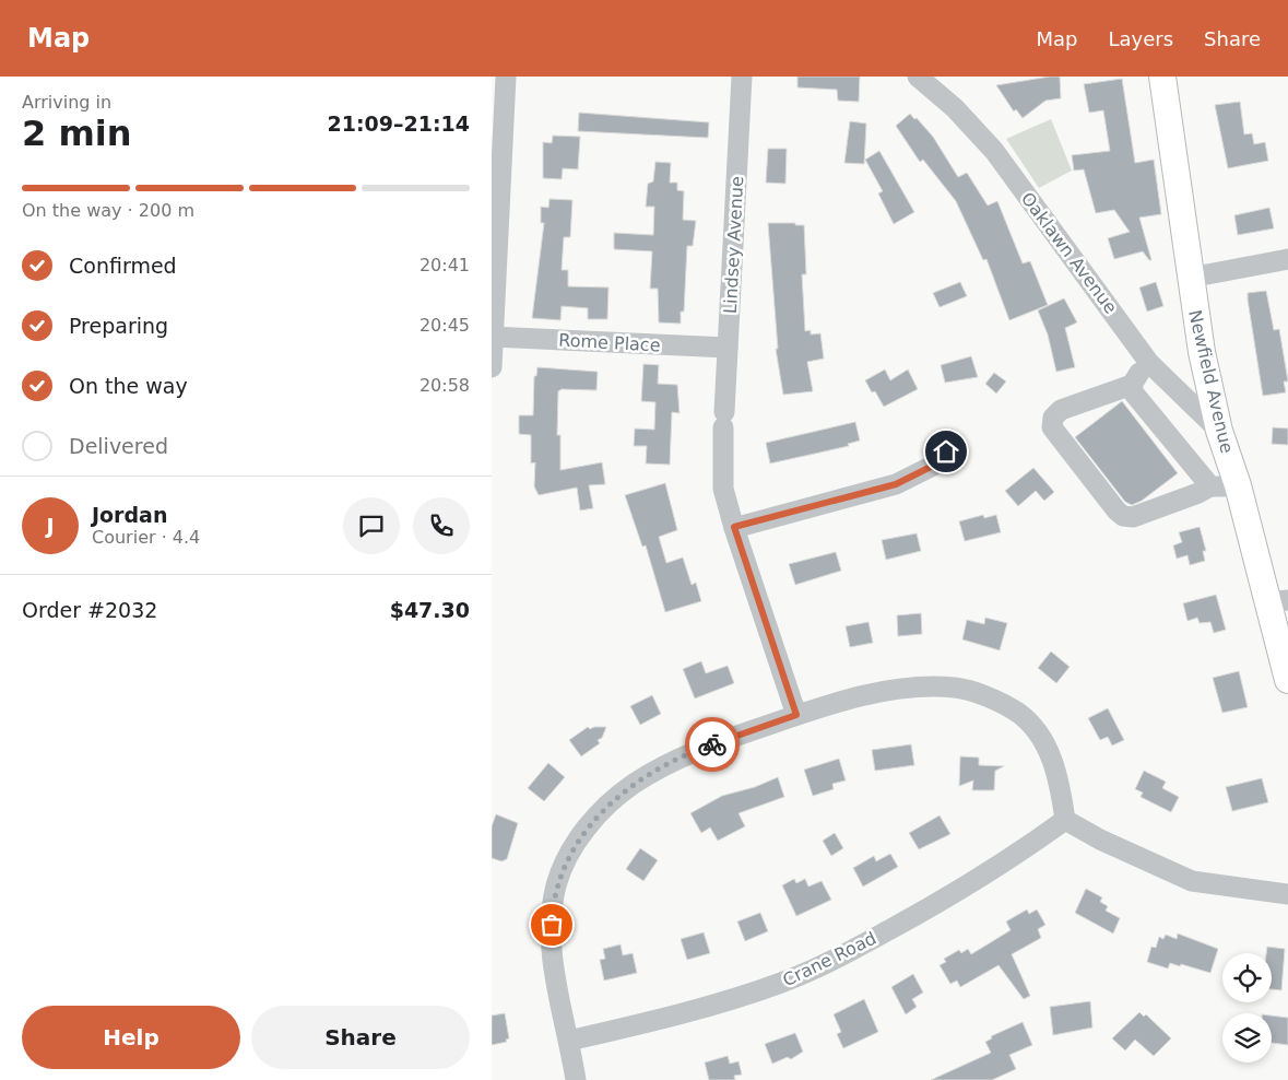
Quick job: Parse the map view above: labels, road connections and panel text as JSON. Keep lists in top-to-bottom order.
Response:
{
  "streets": {
    "main road": ["Newfield Avenue"],
    "street": [
      "Lindsey Avenue",
      "Oaklawn Avenue",
      "Rome Place",
      "Crane Road"
    ]
  },
  "crossings": [
    ["Lindsey Avenue", "Rome Place"],
    ["Oaklawn Avenue", "Newfield Avenue"]
  ],
  "page": {
    "header": "Map",
    "nav": ["Map", "Layers", "Share"],
    "heading": ["2 min", "Arriving in", "21:09–21:14"],
    "panel": [
      "Jordan",
      "Courier · 4.4",
      "Order #2032",
      "$47.30"
    ],
    "bar": "On the way · 200 m",
    "list": [
      ["Confirmed", "20:41"],
      ["Preparing", "20:45"],
      ["On the way", "20:58"],
      "Delivered"
    ],
    "round": "J",
    "buttons": ["Help", "Share"]
  }
}
